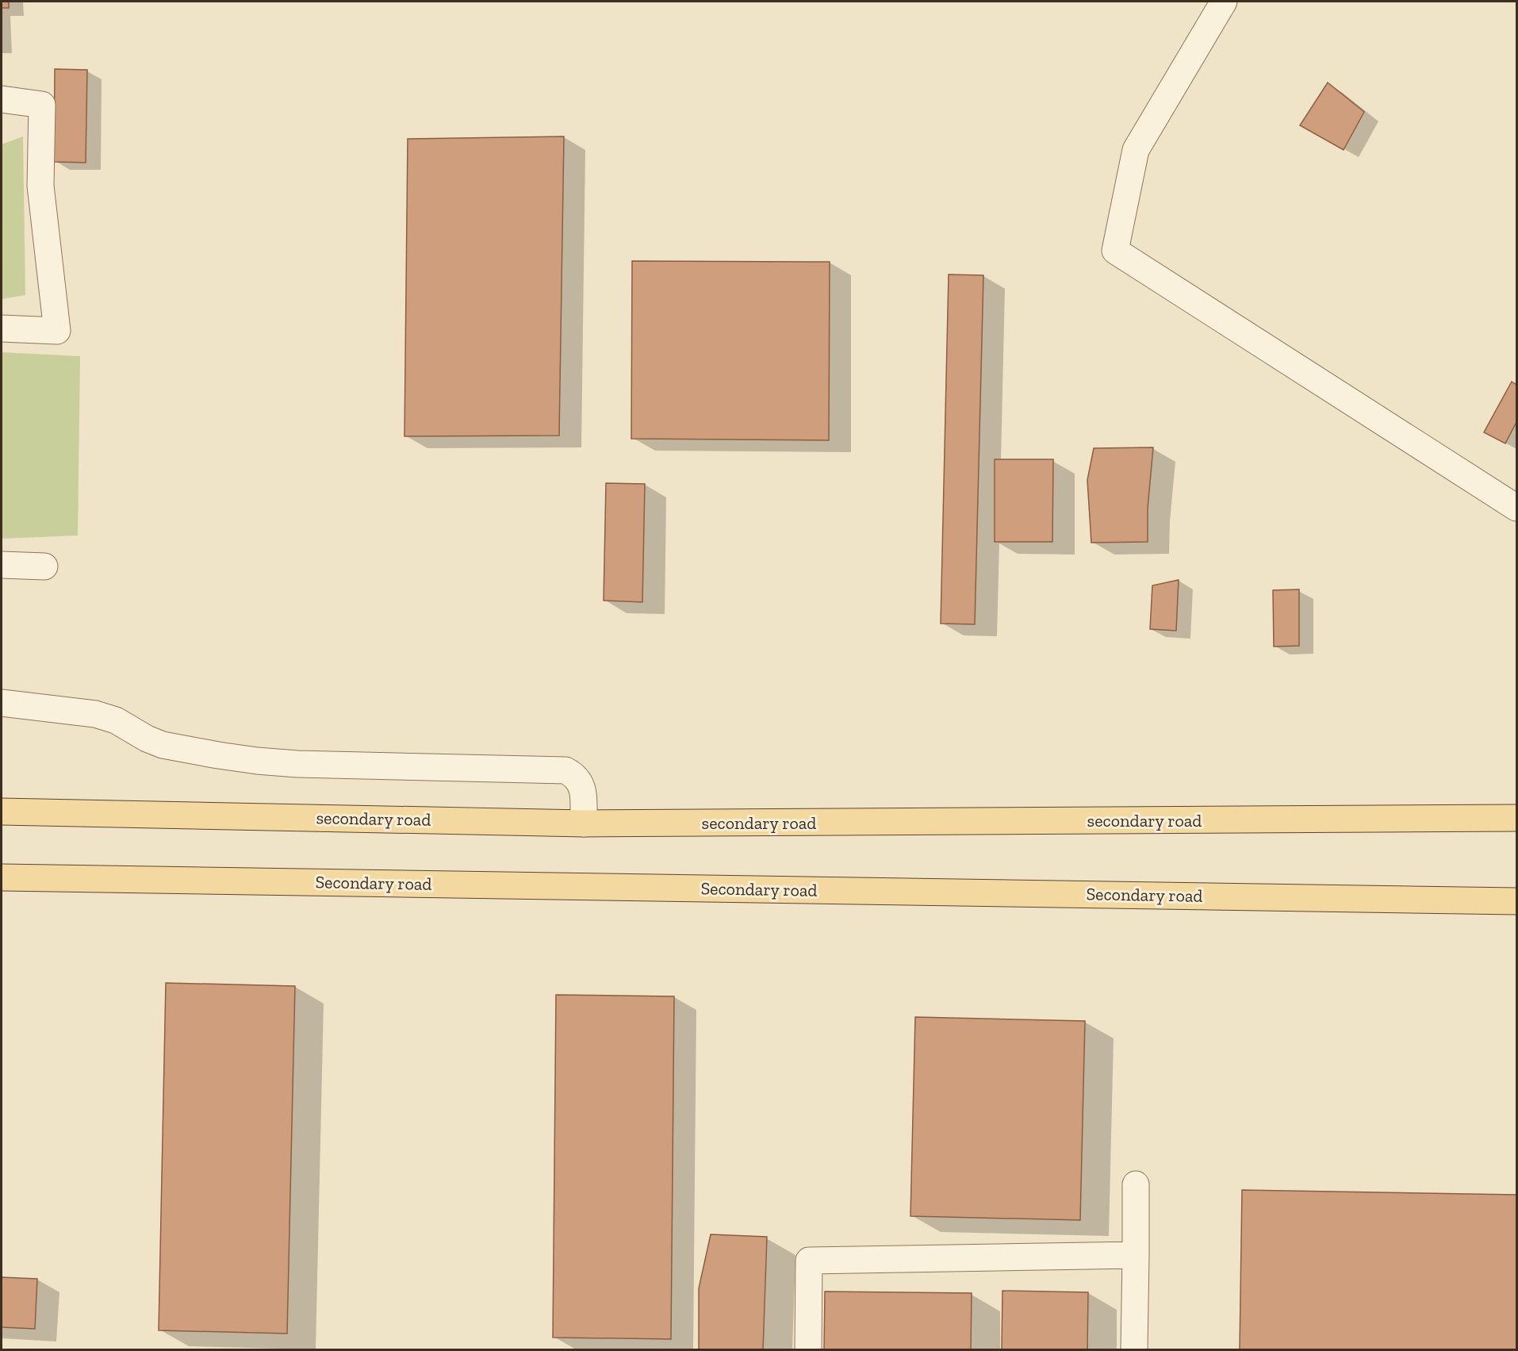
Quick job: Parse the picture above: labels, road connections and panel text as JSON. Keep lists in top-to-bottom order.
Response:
{
  "streets": {
    "main road": ["secondary road", "Secondary road"]
  }
}
